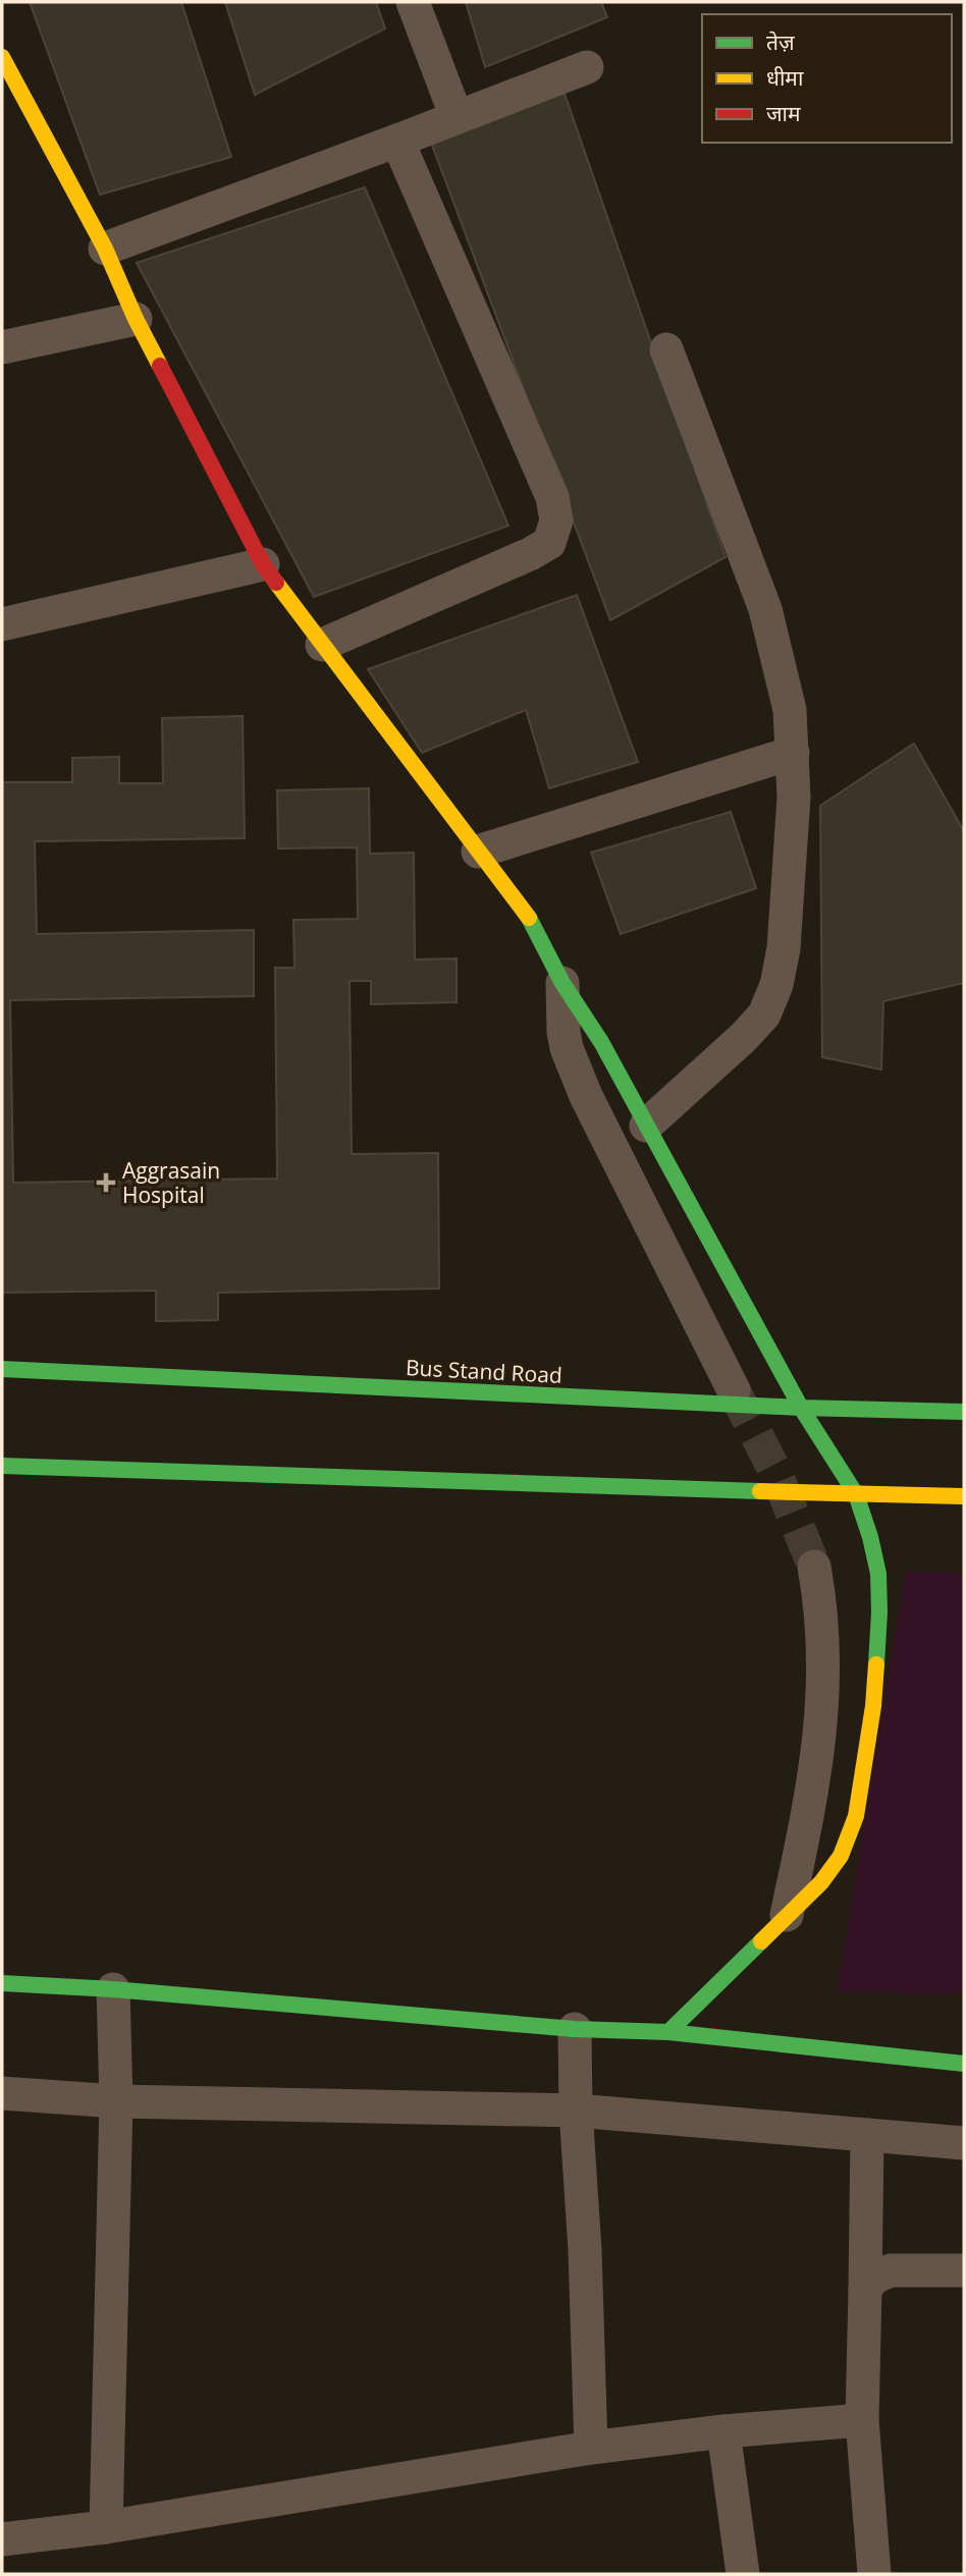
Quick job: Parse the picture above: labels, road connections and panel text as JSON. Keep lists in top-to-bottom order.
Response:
{
  "streets": {
    "street": ["Bus Stand Road"]
  },
  "places": {
    "health": ["Aggrasain Hospital"]
  },
  "legend": ["तेज़", "धीमा", "जाम"]
}
